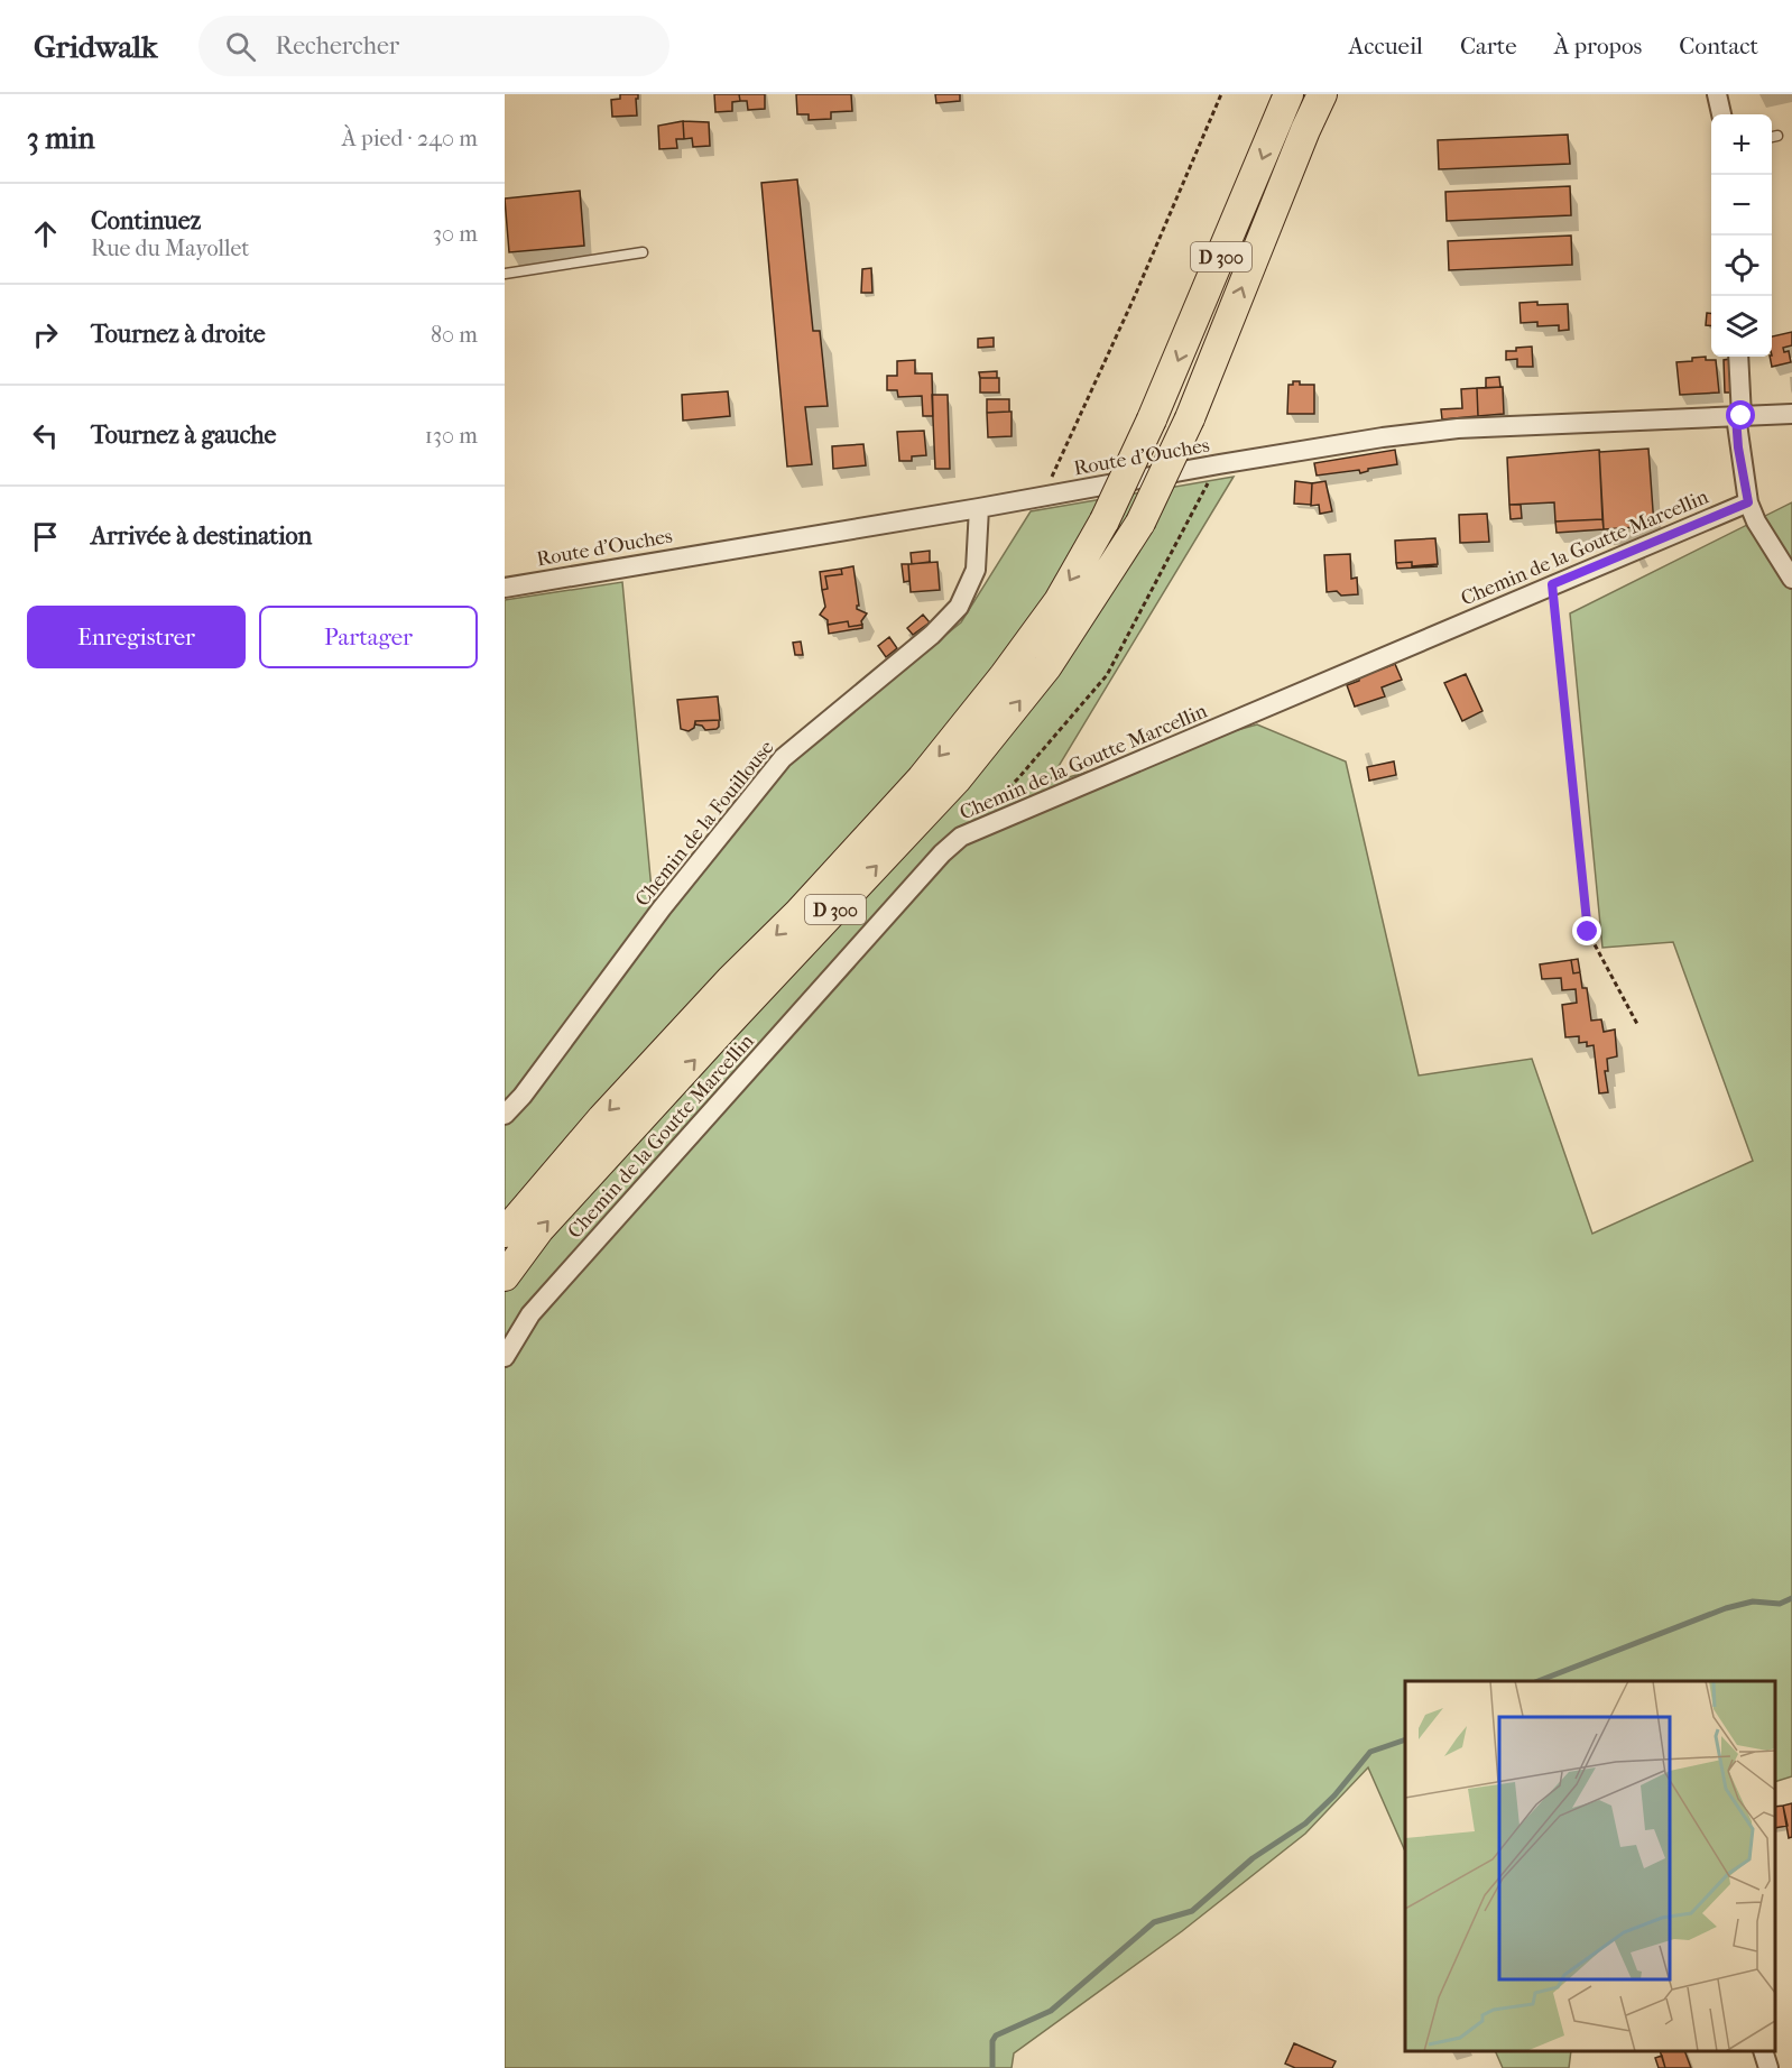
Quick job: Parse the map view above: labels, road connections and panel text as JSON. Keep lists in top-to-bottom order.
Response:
{
  "streets": {
    "main road": ["D 300"],
    "street": ["Route d'Ouches", "Chemin de la Goutte Marcellin", "Chemin de la Fouillouse"]
  },
  "crossings": [
    ["Route d'Ouches", "Chemin de la Fouillouse"]
  ],
  "page": {
    "header": "Gridwalk",
    "search": "Rechercher",
    "nav": [
      "Accueil",
      "Carte",
      "À propos",
      "Contact"
    ],
    "heading": ["3 min", "À pied · 240 m"],
    "map_buttons": ["+", "−"],
    "list": [
      ["Continuez", "Rue du Mayollet", "30 m"],
      ["Tournez à droite", "80 m"],
      ["Tournez à gauche", "130 m"],
      "Arrivée à destination"
    ],
    "buttons": ["Enregistrer", "Partager"]
  }
}
